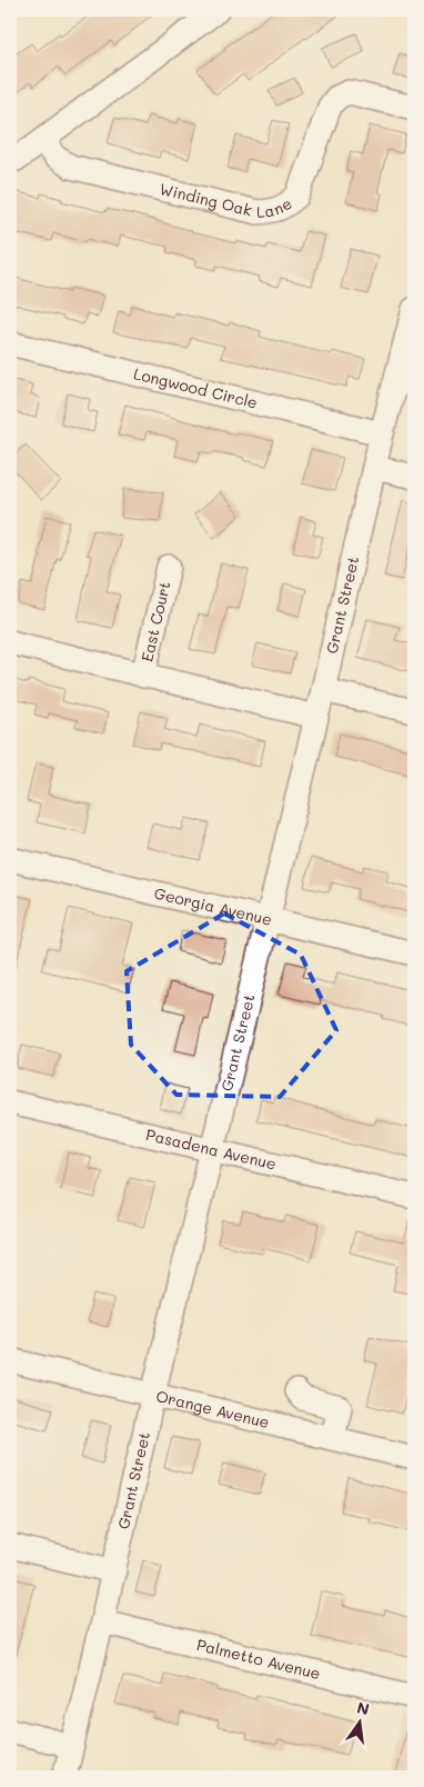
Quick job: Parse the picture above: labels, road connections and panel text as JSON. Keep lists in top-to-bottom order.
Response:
{
  "streets": {
    "street": [
      "Winding Oak Lane",
      "Longwood Circle",
      "Grant Street",
      "East Court",
      "Georgia Avenue",
      "Pasadena Avenue",
      "Orange Avenue",
      "Palmetto Avenue"
    ]
  },
  "crossings": [
    ["Longwood Circle", "Grant Street"],
    ["Grant Street", "Georgia Avenue"],
    ["Grant Street", "Pasadena Avenue"],
    ["Grant Street", "Orange Avenue"],
    ["Grant Street", "Palmetto Avenue"]
  ],
  "north": "top"
}
